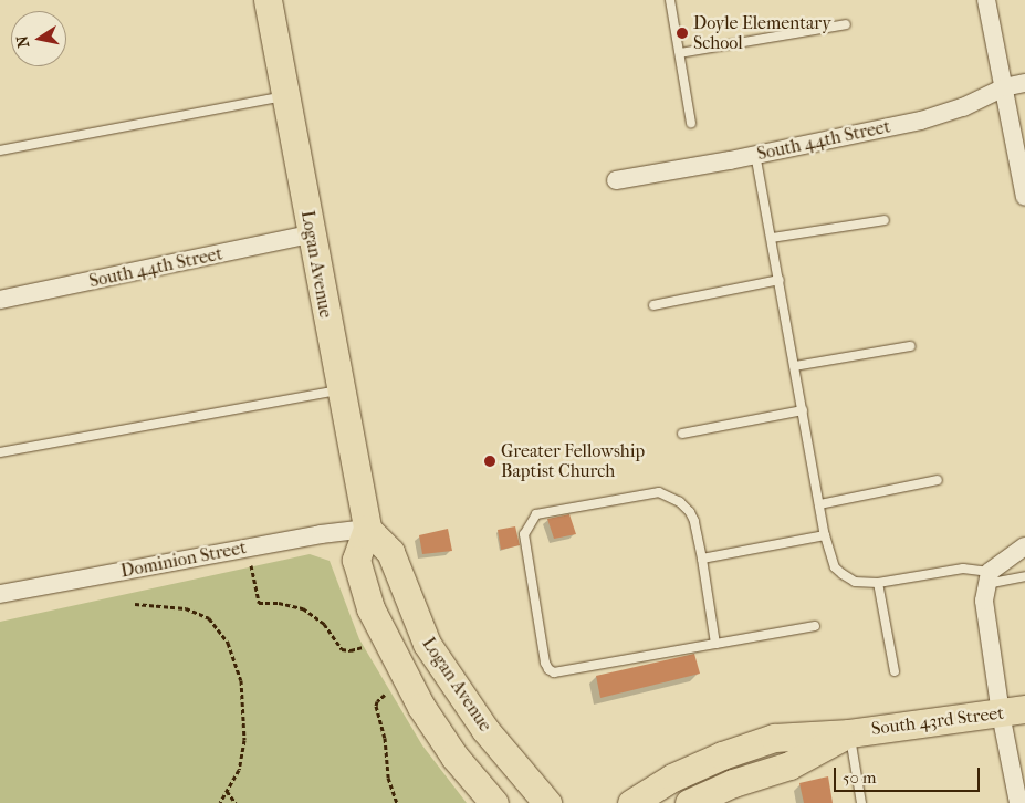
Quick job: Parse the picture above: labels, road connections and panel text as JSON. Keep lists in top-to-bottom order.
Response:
{
  "streets": {
    "main road": ["Logan Avenue", "South 43rd Street"],
    "street": ["South 44th Street", "Dominion Street"]
  },
  "crossings": [
    ["South 44th Street", "Logan Avenue"],
    ["Logan Avenue", "Dominion Street"]
  ],
  "places": ["Doyle Elementary School", "Greater Fellowship Baptist Church"],
  "scale_bar": "50 m",
  "north": "left"
}
